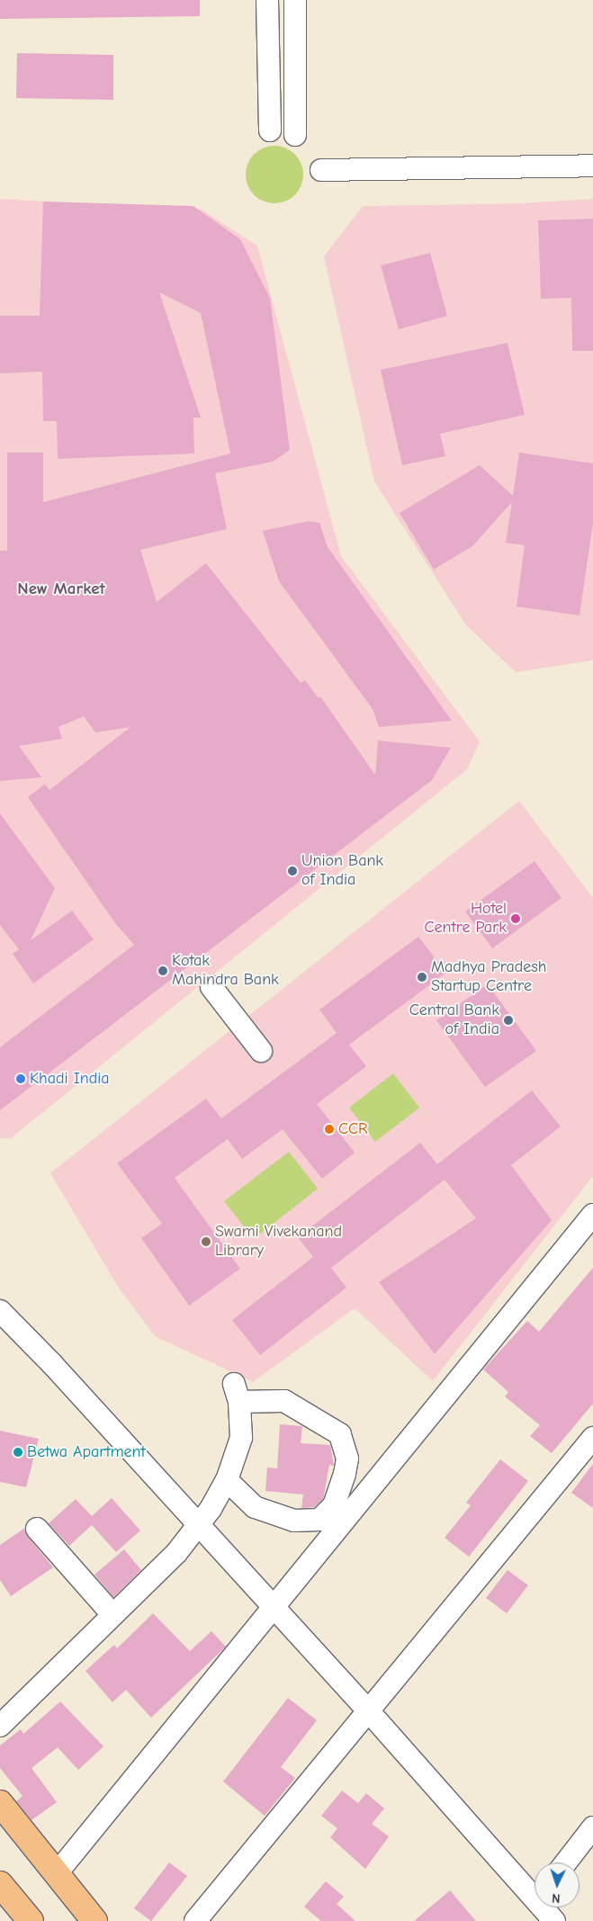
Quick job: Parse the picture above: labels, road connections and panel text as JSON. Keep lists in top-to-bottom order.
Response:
{
  "districts": ["New Market"],
  "places": [
    "Union Bank of India",
    "Hotel Centre Park",
    "Kotak Mahindra Bank",
    "Madhya Pradesh Startup Centre",
    "Central Bank of India",
    "Khadi India",
    "CCR",
    "Swami Vivekanand Library",
    "Betwa Apartment"
  ],
  "north": "bottom"
}
